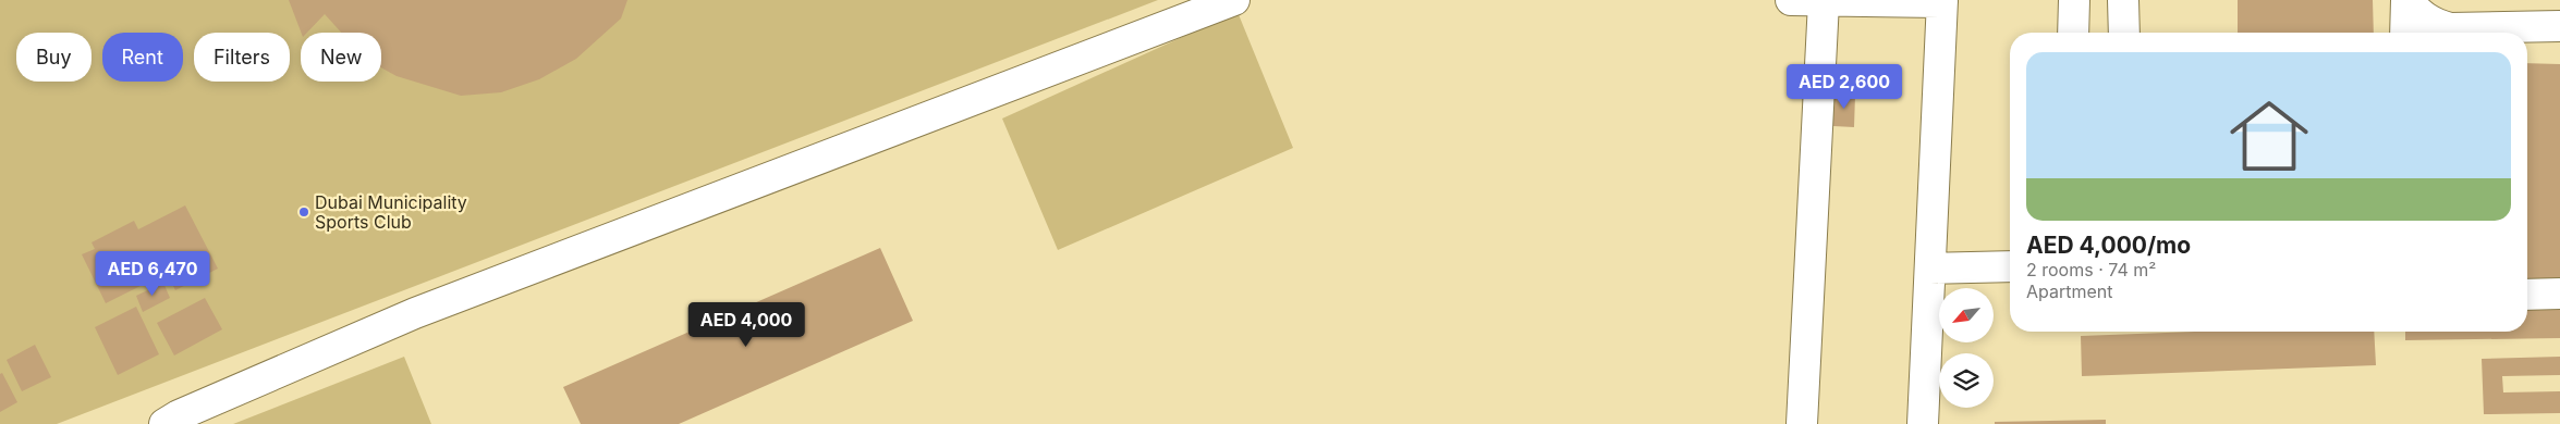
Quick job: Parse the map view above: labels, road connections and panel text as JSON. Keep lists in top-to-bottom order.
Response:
{
  "places": ["Dubai Municipality Sports Club"],
  "north": "bottom left",
  "page": {
    "chip": [
      "Buy",
      "Rent",
      "Filters",
      "New"
    ],
    "list": [
      {
        "name": "AED 4,000/mo",
        "note": "2 rooms · 74 m² · Apartment"
      }
    ],
    "price": ["AED 2,600", "AED 6,470", "AED 4,000"]
  }
}
